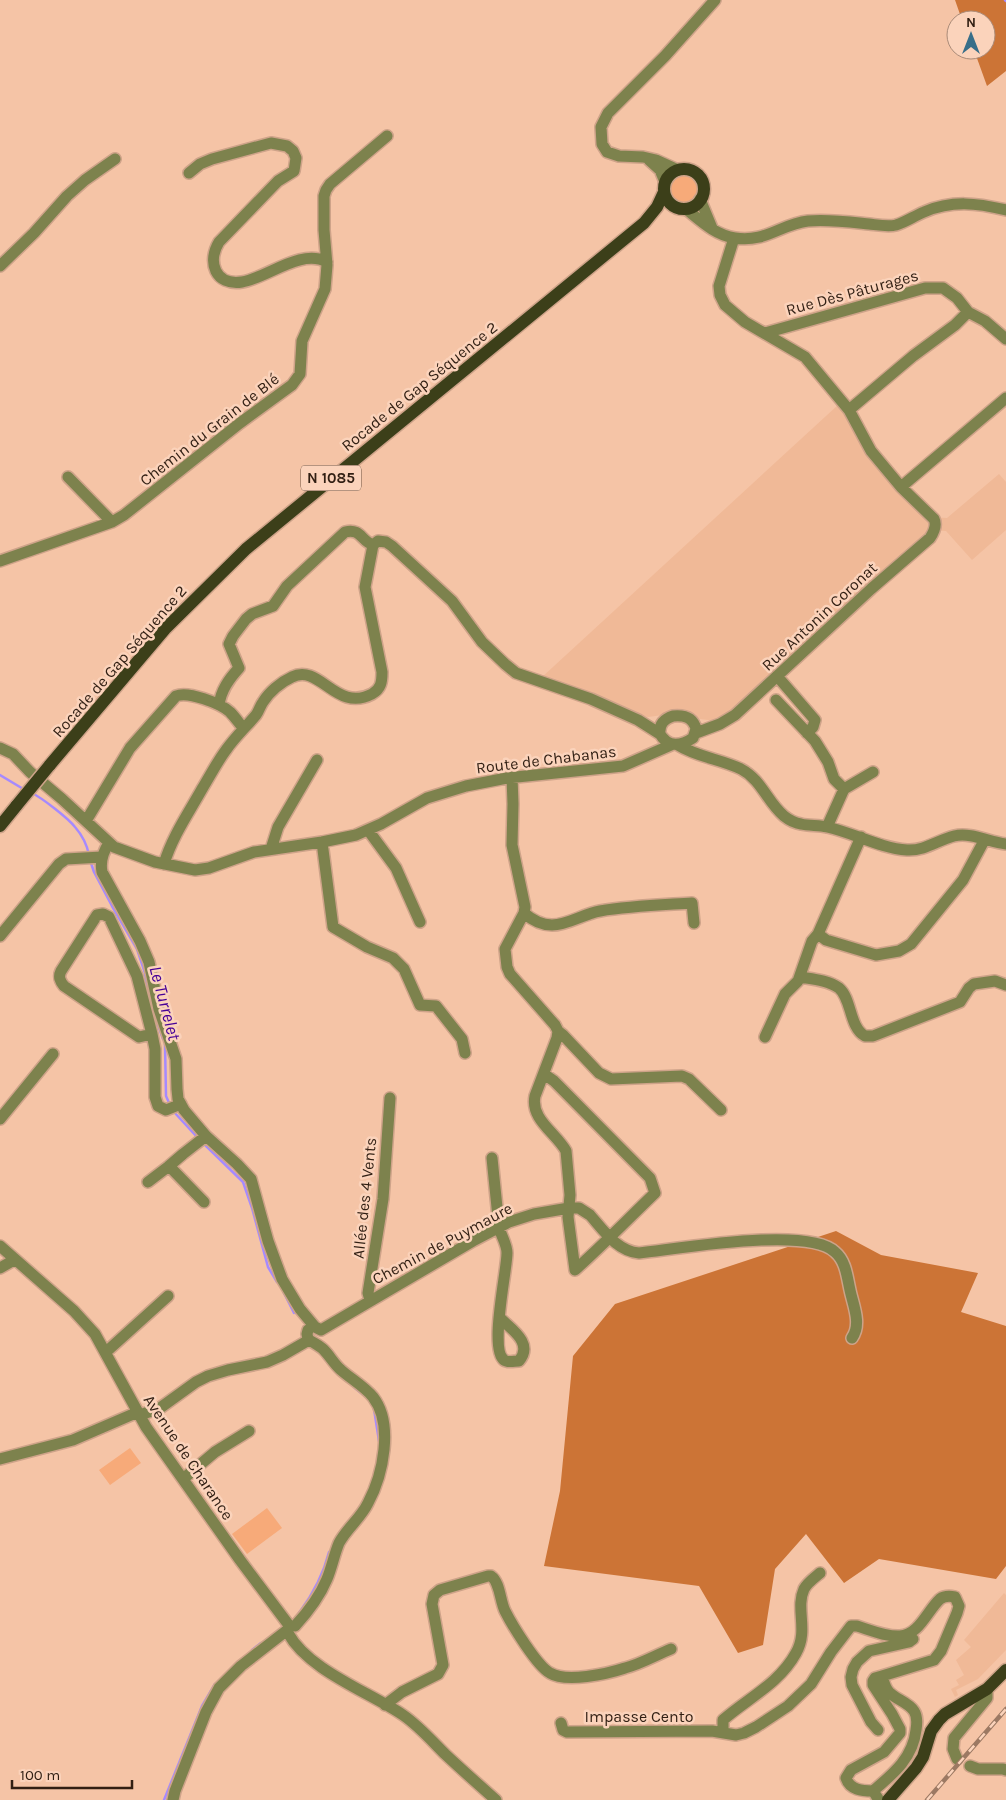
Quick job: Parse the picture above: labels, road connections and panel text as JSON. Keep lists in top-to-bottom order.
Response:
{
  "streets": {
    "main road": ["Rocade de Gap Séquence 2", "N 1085"],
    "street": [
      "Rue Dès Pâturages",
      "Chemin du Grain de Blé",
      "Rue Antonin Coronat",
      "Route de Chabanas",
      "Allée des 4 Vents",
      "Chemin de Puymaure",
      "Avenue de Charance",
      "Impasse Cento"
    ]
  },
  "crossings": [
    ["Rue Antonin Coronat", "Route de Chabanas"],
    ["Allée des 4 Vents", "Chemin de Puymaure"],
    ["Chemin de Puymaure", "Avenue de Charance"]
  ],
  "water": ["Le Turrelet"],
  "scale_bar": "100 m",
  "north": "top"
}
